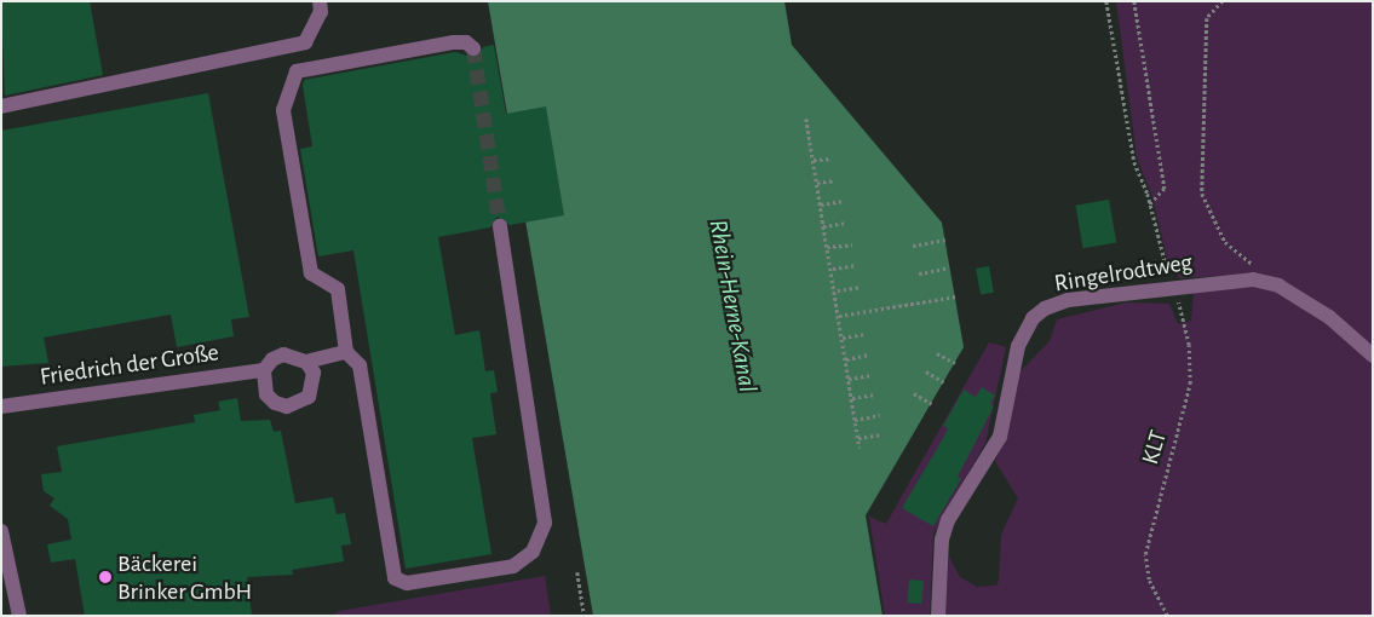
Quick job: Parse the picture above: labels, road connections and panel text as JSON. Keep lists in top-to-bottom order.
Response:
{
  "streets": {
    "street": ["Ringelrodtweg", "Friedrich der Große"],
    "path": ["KLT"]
  },
  "crossings": [
    ["Ringelrodtweg", "KLT"]
  ],
  "water": ["Rhein-Herne-Kanal"],
  "places": ["Bäckerei Brinker GmbH"]
}
